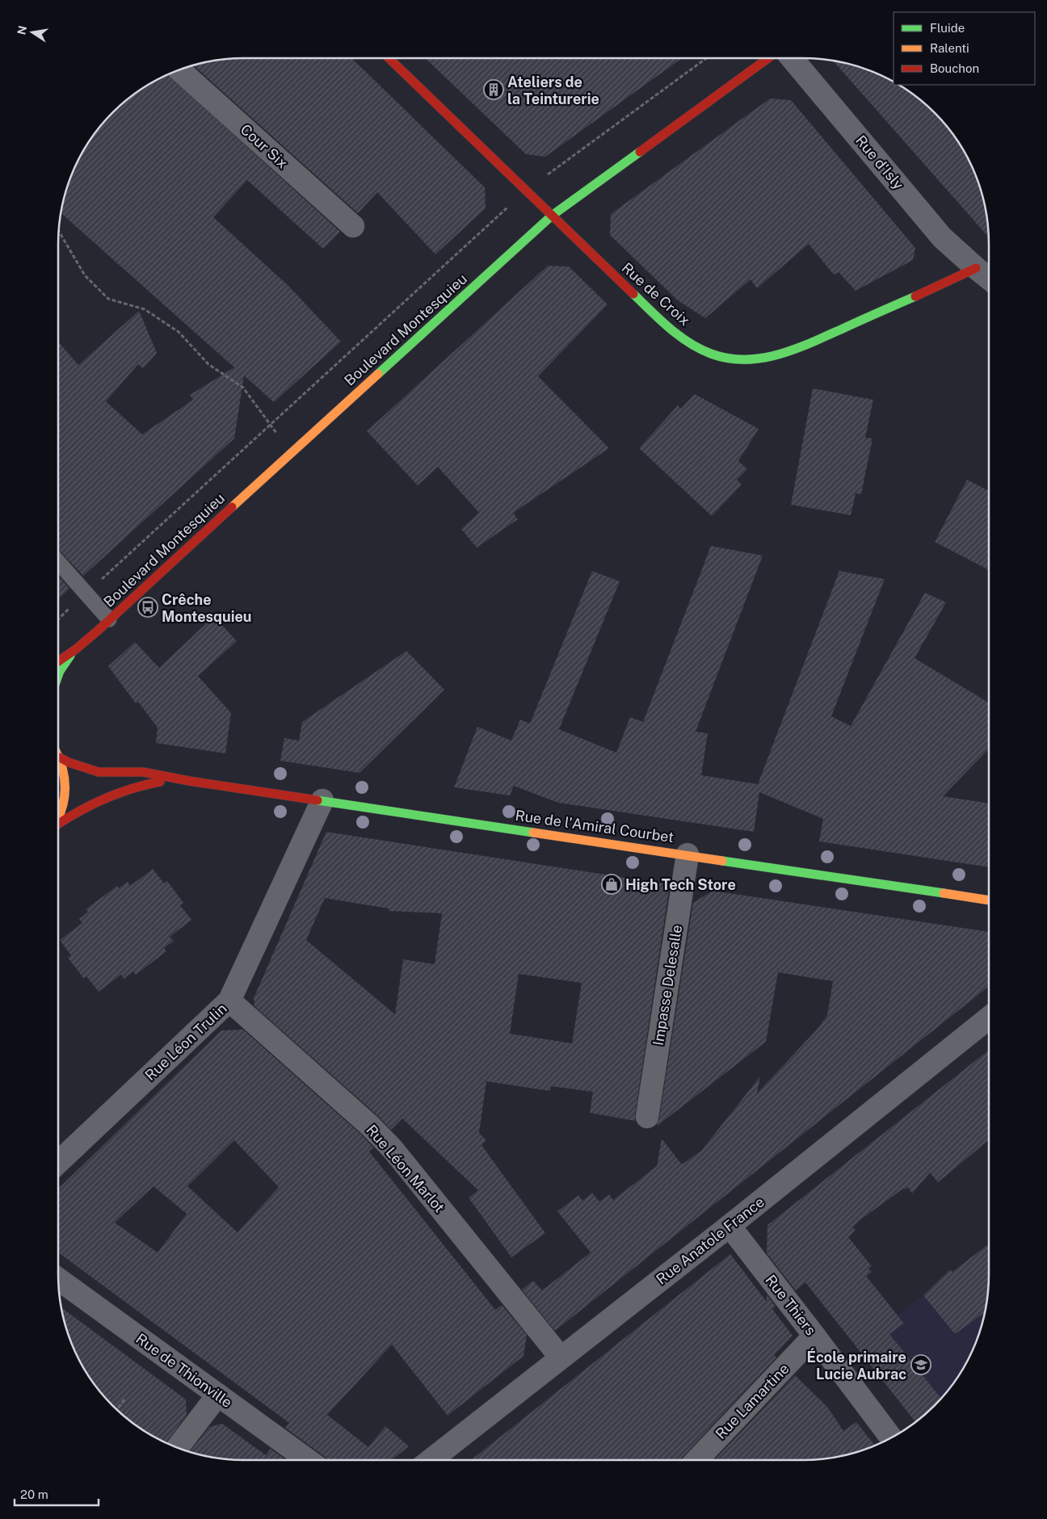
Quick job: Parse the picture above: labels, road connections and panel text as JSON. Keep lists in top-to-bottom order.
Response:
{
  "streets": {
    "street": [
      "Cour Six",
      "Rue d'Isly",
      "Rue de Croix",
      "Boulevard Montesquieu",
      "Rue de l'Amiral Courbet",
      "Impasse Delesalle",
      "Rue Léon Trulin",
      "Rue Léon Marlot",
      "Rue Anatole France",
      "Rue Thiers",
      "Rue de Thionville",
      "Rue Lamartine"
    ]
  },
  "crossings": [
    ["Rue d'Isly", "Rue de Croix"],
    ["Rue de Croix", "Boulevard Montesquieu"],
    ["Rue de l'Amiral Courbet", "Impasse Delesalle"],
    ["Rue de l'Amiral Courbet", "Rue Léon Trulin"],
    ["Rue Léon Trulin", "Rue Léon Marlot"],
    ["Rue Léon Marlot", "Rue Anatole France"],
    ["Rue Anatole France", "Rue Thiers"],
    ["Rue Thiers", "Rue Lamartine"]
  ],
  "places": {
    "building": ["Ateliers de la Teinturerie"],
    "bus stop": ["Crêche Montesquieu"],
    "shop": ["High Tech Store"],
    "school or university": ["École primaire Lucie Aubrac"]
  },
  "legend": ["Fluide", "Ralenti", "Bouchon"],
  "scale_bar": "20 m",
  "north": "left"
}
